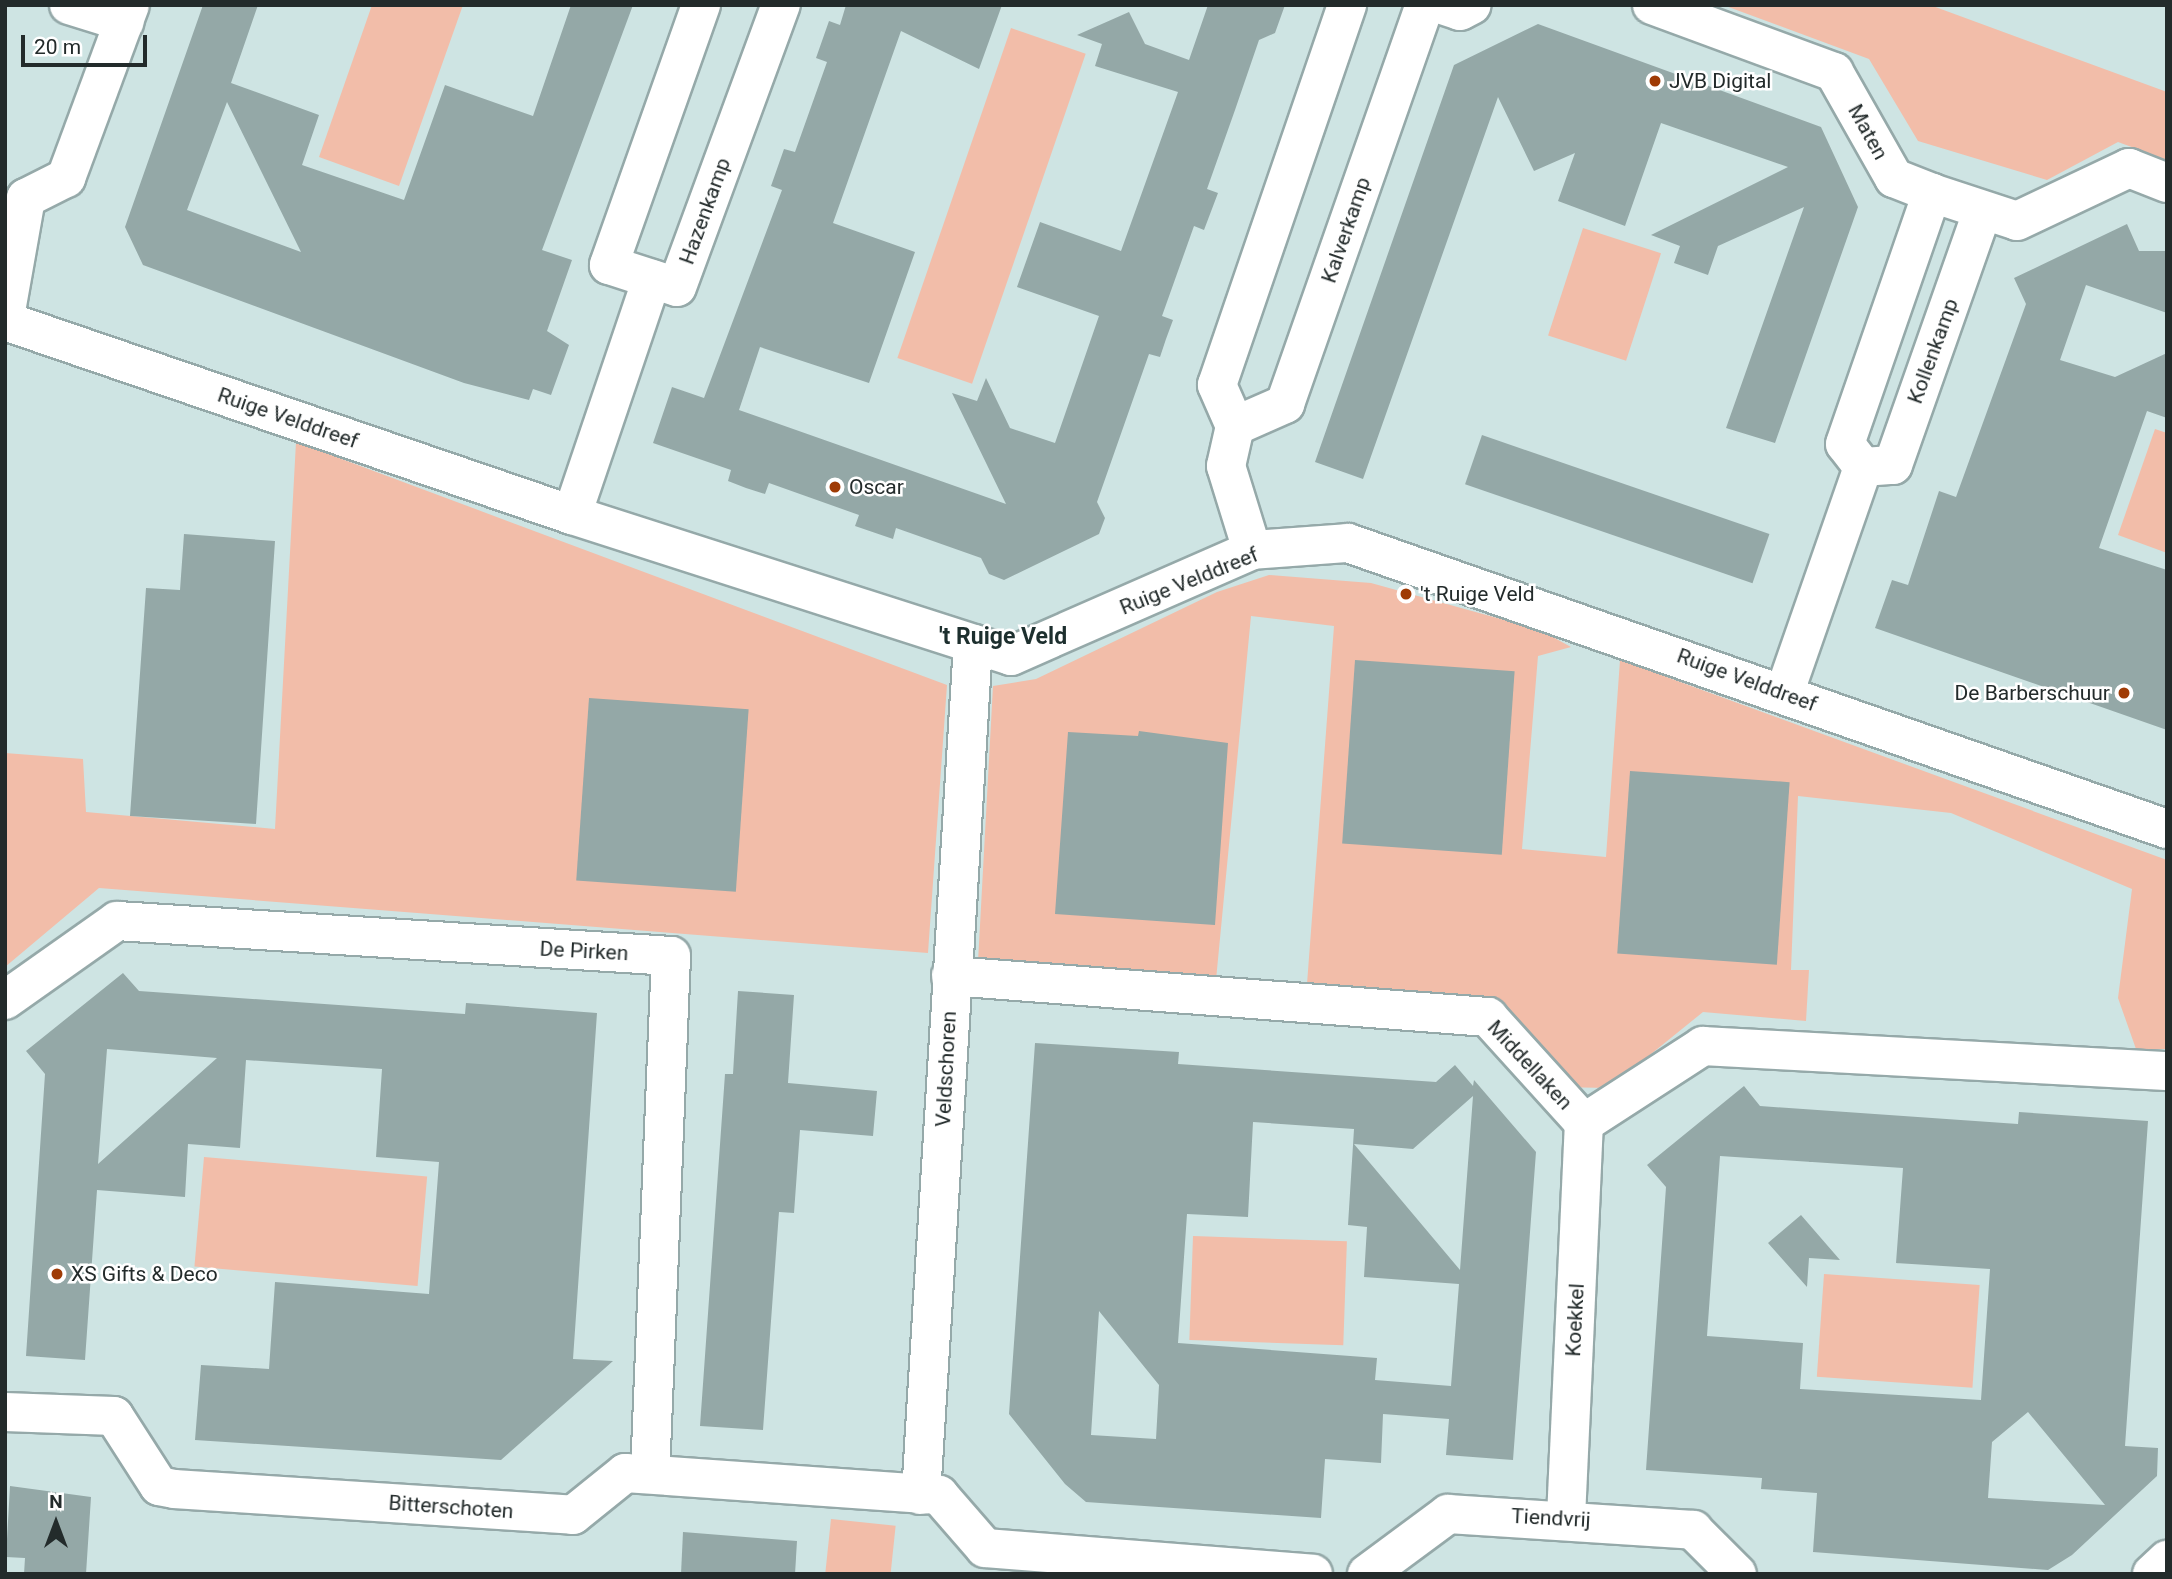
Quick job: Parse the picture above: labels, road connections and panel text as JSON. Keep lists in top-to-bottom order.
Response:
{
  "streets": {
    "street": [
      "Maten",
      "Hazenkamp",
      "Kalverkamp",
      "Kollenkamp",
      "Ruige Velddreef",
      "De Pirken",
      "Middellaken",
      "Veldschoren",
      "Koekkel",
      "Bitterschoten",
      "Tiendvrij"
    ]
  },
  "crossings": [
    ["Maten", "Kollenkamp"],
    ["Ruige Velddreef", "Veldschoren"],
    ["De Pirken", "Bitterschoten"],
    ["Middellaken", "Veldschoren"],
    ["Middellaken", "Koekkel"],
    ["Veldschoren", "Bitterschoten"],
    ["Koekkel", "Tiendvrij"]
  ],
  "districts": ["'t Ruige Veld"],
  "places": [
    "JVB Digital",
    "Oscar",
    "'t Ruige Veld",
    "De Barberschuur",
    "XS Gifts & Deco"
  ],
  "scale_bar": "20 m",
  "north": "top"
}
